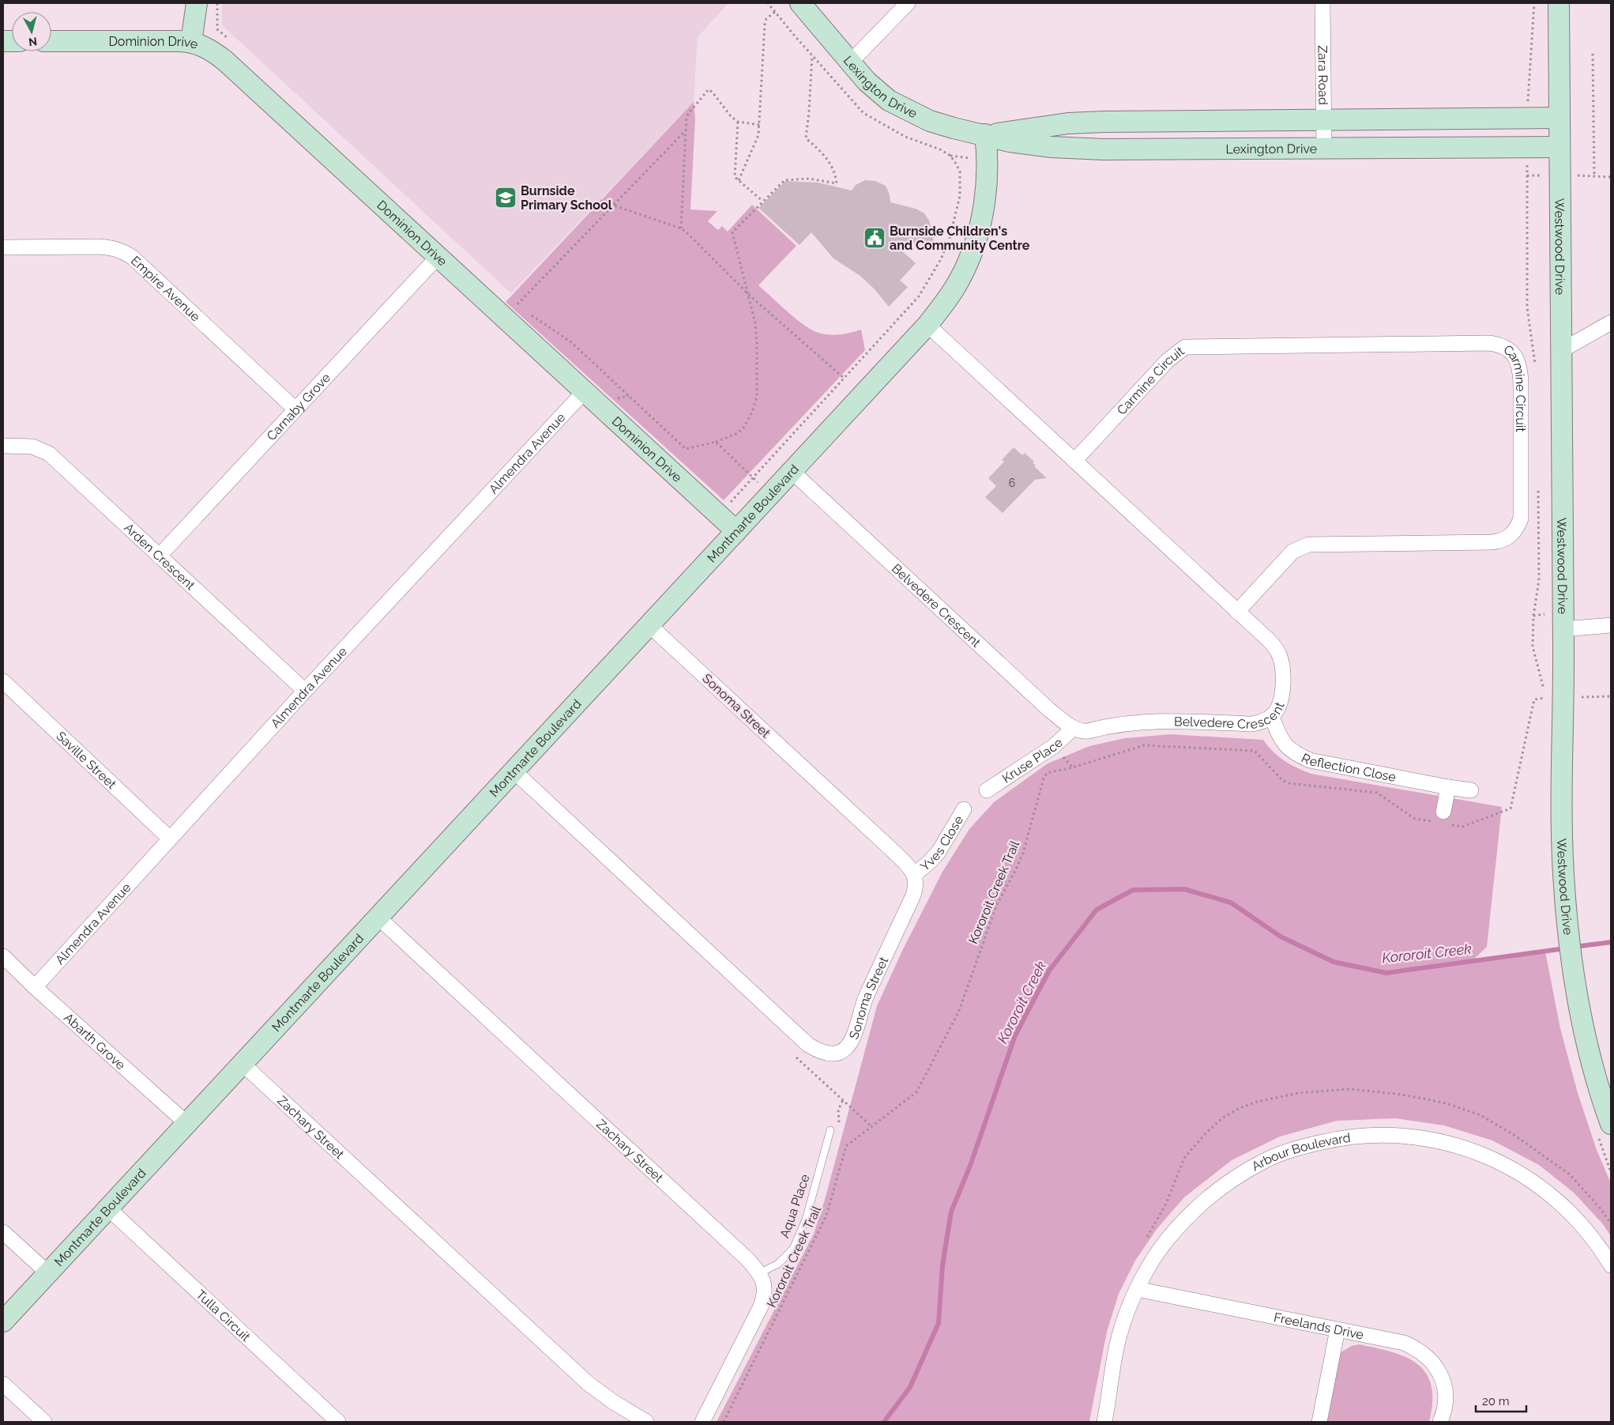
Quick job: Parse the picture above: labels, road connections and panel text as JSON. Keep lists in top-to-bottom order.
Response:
{
  "streets": {
    "street": [
      "Dominion Drive",
      "Zara Road",
      "Lexington Drive",
      "Westwood Drive",
      "Empire Avenue",
      "Carmine Circuit",
      "Carnaby Grove",
      "Almendra Avenue",
      "Montmarte Boulevard",
      "Arden Crescent",
      "Belvedere Crescent",
      "Sonoma Street",
      "Saville Street",
      "Kruse Place",
      "Reflection Close",
      "Yves Close",
      "Abarth Grove",
      "Zachary Street",
      "Arbour Boulevard",
      "Tulla Circuit",
      "Freelands Drive"
    ],
    "lane": ["Aqua Place"],
    "path": ["Kororoit Creek Trail"]
  },
  "crossings": [
    ["Dominion Drive", "Carnaby Grove"],
    ["Dominion Drive", "Almendra Avenue"],
    ["Dominion Drive", "Montmarte Boulevard"],
    ["Zara Road", "Lexington Drive"],
    ["Lexington Drive", "Westwood Drive"],
    ["Lexington Drive", "Montmarte Boulevard"],
    ["Empire Avenue", "Carnaby Grove"],
    ["Carmine Circuit", "Belvedere Crescent"],
    ["Carnaby Grove", "Arden Crescent"],
    ["Almendra Avenue", "Arden Crescent"],
    ["Almendra Avenue", "Saville Street"],
    ["Almendra Avenue", "Abarth Grove"],
    ["Montmarte Boulevard", "Belvedere Crescent"],
    ["Montmarte Boulevard", "Sonoma Street"],
    ["Montmarte Boulevard", "Abarth Grove"],
    ["Montmarte Boulevard", "Zachary Street"],
    ["Montmarte Boulevard", "Tulla Circuit"],
    ["Belvedere Crescent", "Kruse Place"],
    ["Belvedere Crescent", "Reflection Close"],
    ["Sonoma Street", "Yves Close"],
    ["Zachary Street", "Aqua Place"],
    ["Arbour Boulevard", "Freelands Drive"]
  ],
  "water": ["Kororoit Creek"],
  "places": {
    "school or university": ["Burnside Primary School"],
    "public building": ["Burnside Children's and Community Centre"]
  },
  "house_numbers": ["6"],
  "scale_bar": "20 m",
  "north": "bottom"
}
